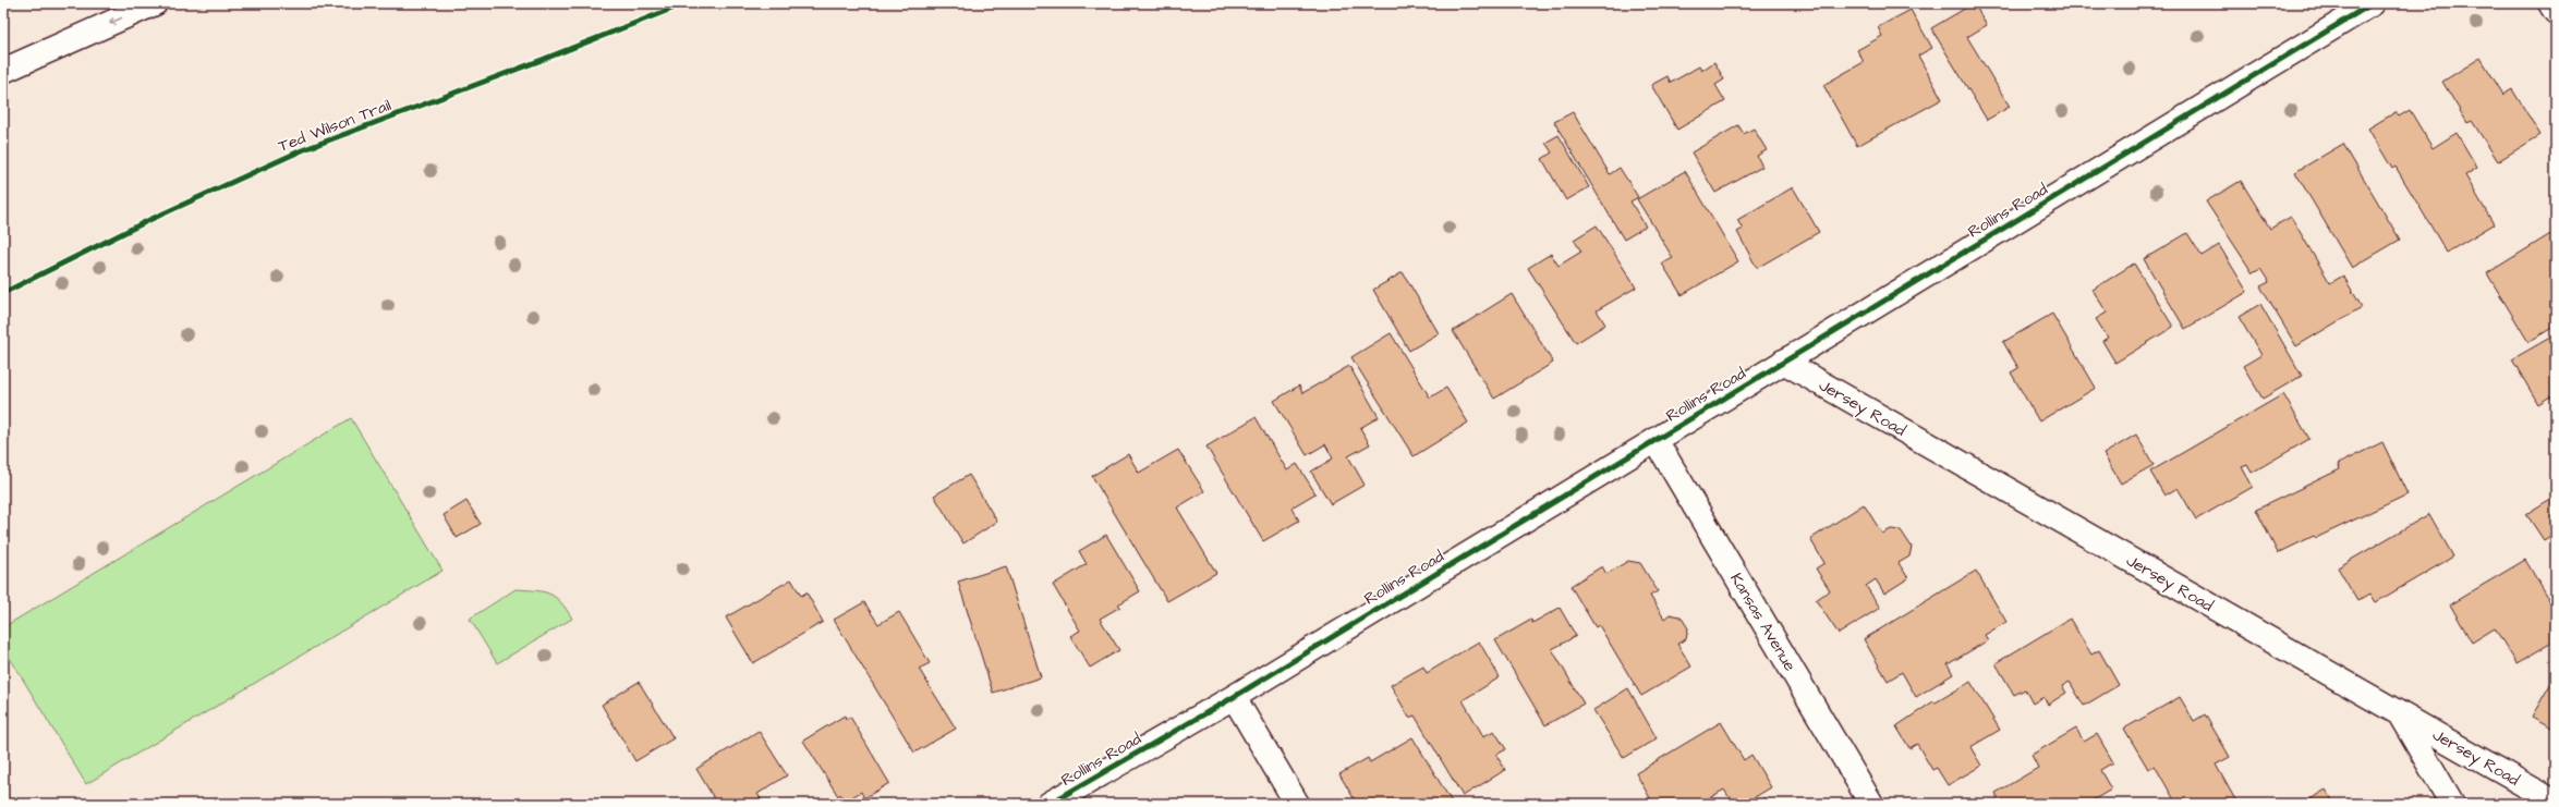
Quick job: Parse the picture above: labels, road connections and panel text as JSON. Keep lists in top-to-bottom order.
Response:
{
  "streets": {
    "main road": ["Rollins Road", "Jersey Road", "Kansas Avenue"],
    "cycle path": ["Ted Wilson Trail"]
  },
  "crossings": [
    ["Rollins Road", "Jersey Road"],
    ["Rollins Road", "Kansas Avenue"]
  ]
}
